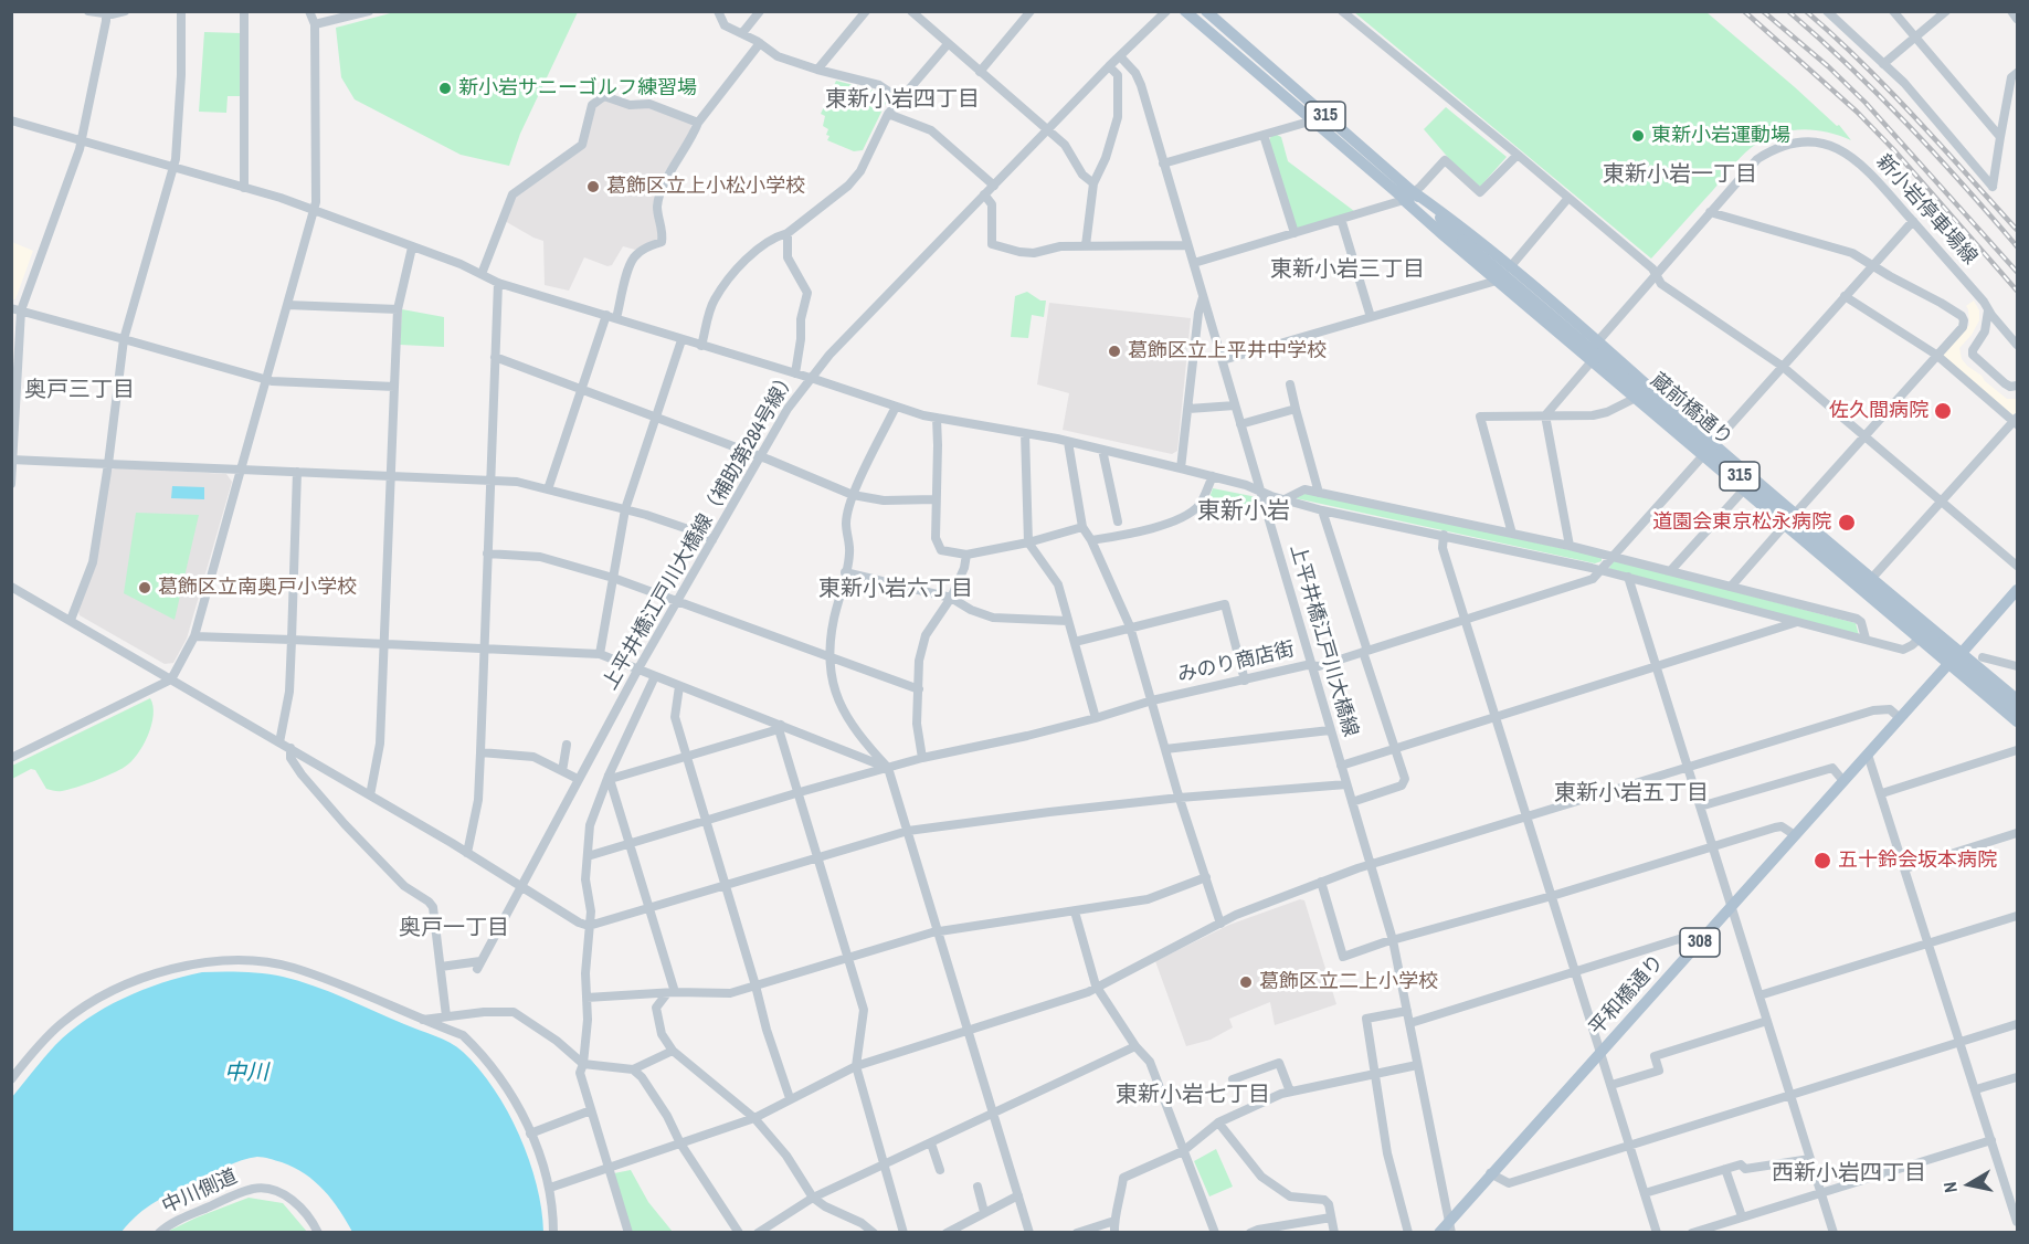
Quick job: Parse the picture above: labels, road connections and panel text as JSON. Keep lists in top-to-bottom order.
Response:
{
  "streets": {
    "main road": [
      "315",
      "蔵前橋通り",
      "308",
      "平和橋通り"
    ],
    "street": [
      "新小岩停車場線",
      "上平井橋江戸川大橋線（補助第284号線）",
      "上平井橋江戸川大橋線",
      "みのり商店街",
      "中川側道"
    ]
  },
  "crossings": [
    ["新小岩停車場線", "みのり商店街"],
    ["上平井橋江戸川大橋線（補助第284号線）", "上平井橋江戸川大橋線"],
    ["上平井橋江戸川大橋線", "みのり商店街"],
    ["上平井橋江戸川大橋線", "平和橋通り"],
    ["308", "平和橋通り"]
  ],
  "districts": [
    "東新小岩四丁目",
    "東新小岩一丁目",
    "東新小岩三丁目",
    "奥戸三丁目",
    "東新小岩",
    "東新小岩六丁目",
    "東新小岩五丁目",
    "奥戸一丁目",
    "東新小岩七丁目",
    "西新小岩四丁目"
  ],
  "water": ["中川"],
  "places": [
    "新小岩サニーゴルフ練習場",
    "東新小岩運動場",
    "葛飾区立上小松小学校",
    "葛飾区立上平井中学校",
    "佐久間病院",
    "道園会東京松永病院",
    "葛飾区立南奥戸小学校",
    "五十鈴会坂本病院",
    "葛飾区立二上小学校"
  ],
  "north": "left"
}
